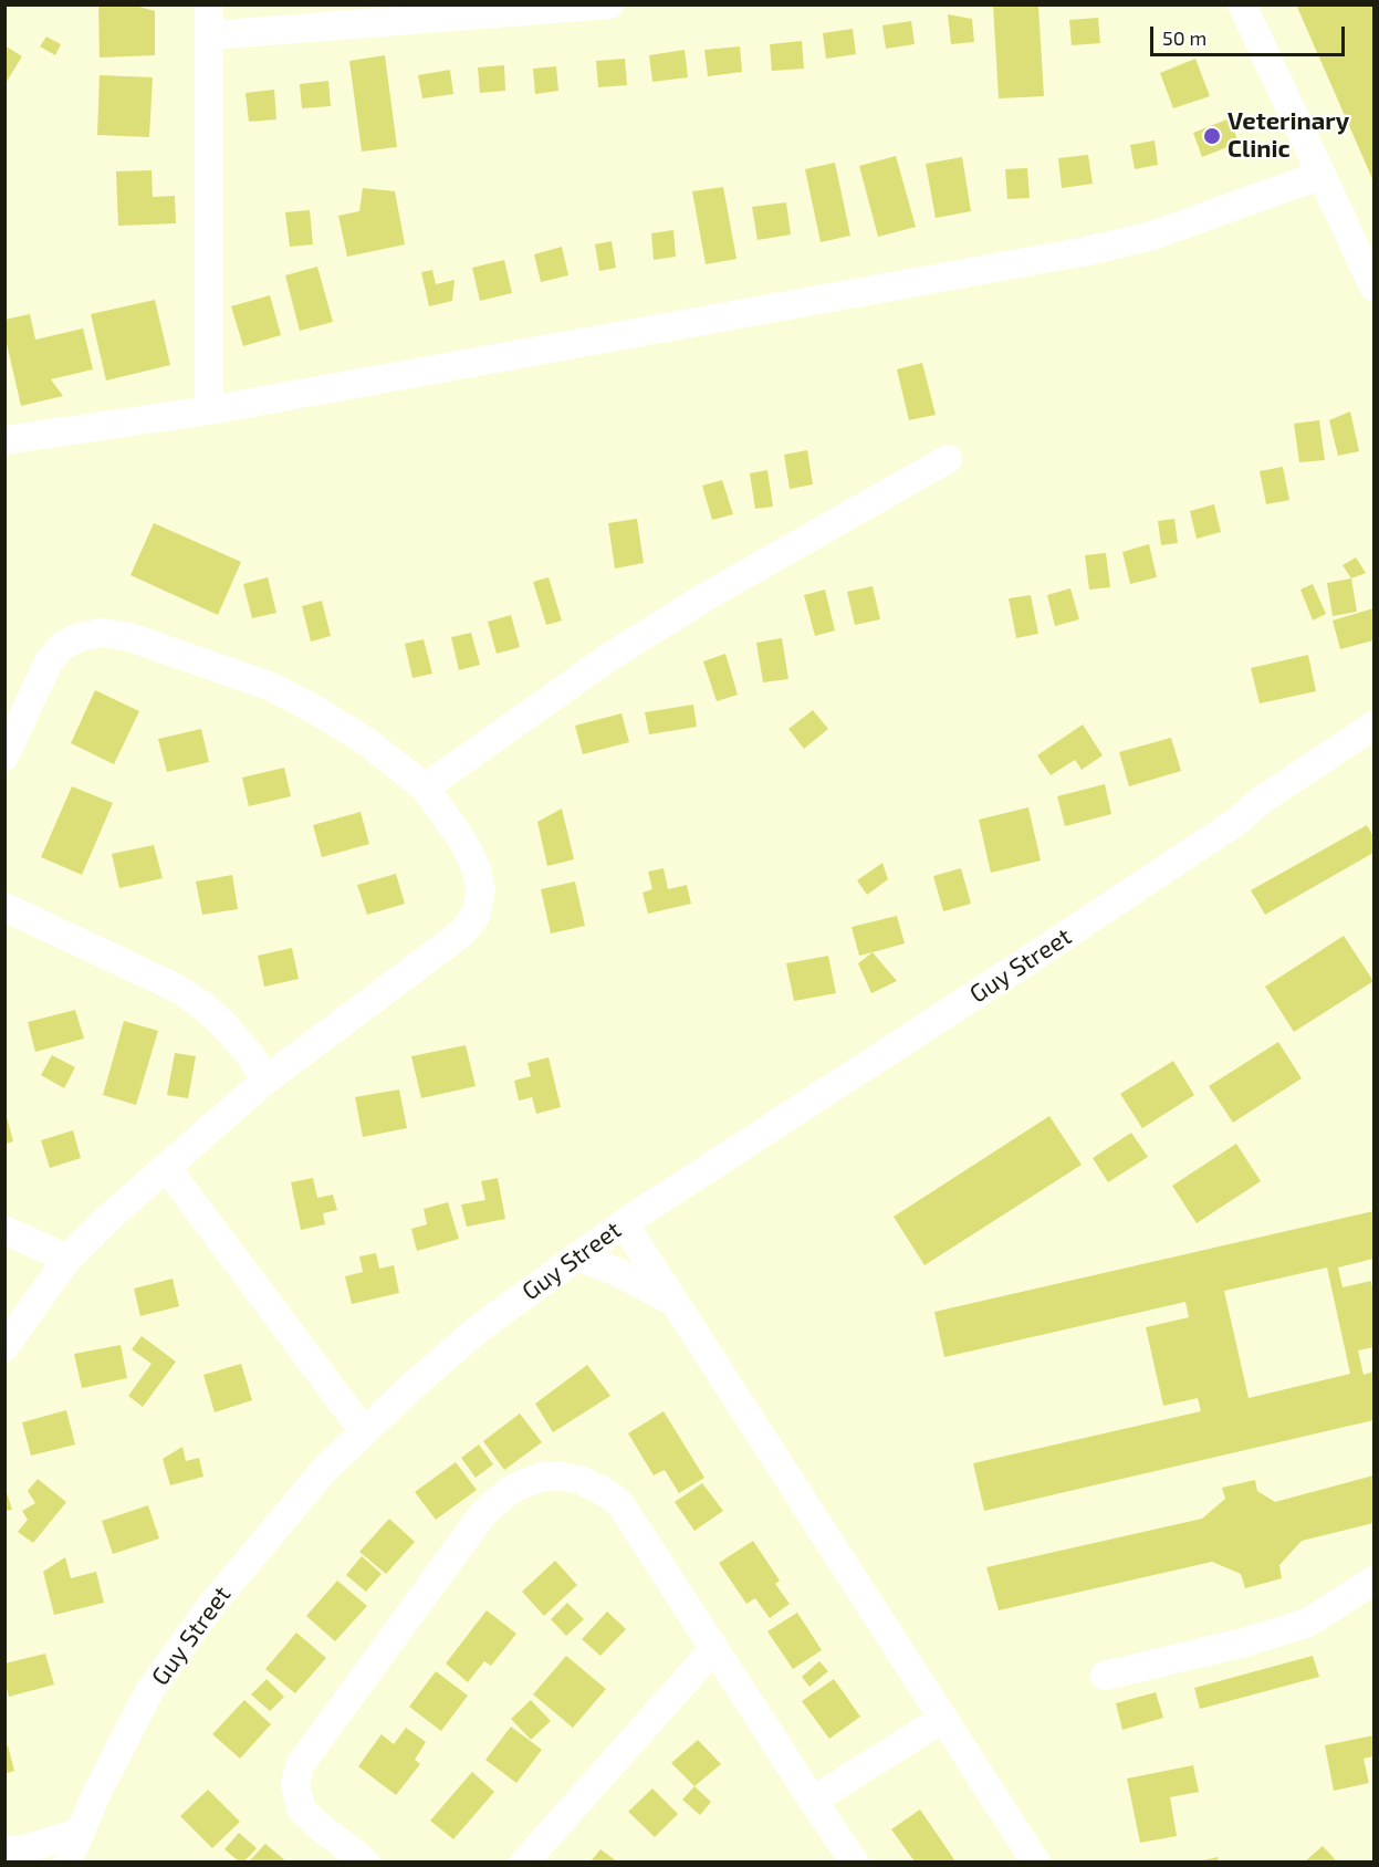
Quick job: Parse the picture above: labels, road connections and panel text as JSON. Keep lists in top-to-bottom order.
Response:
{
  "streets": {
    "street": ["Guy Street"]
  },
  "places": ["Veterinary Clinic"],
  "scale_bar": "50 m"
}
